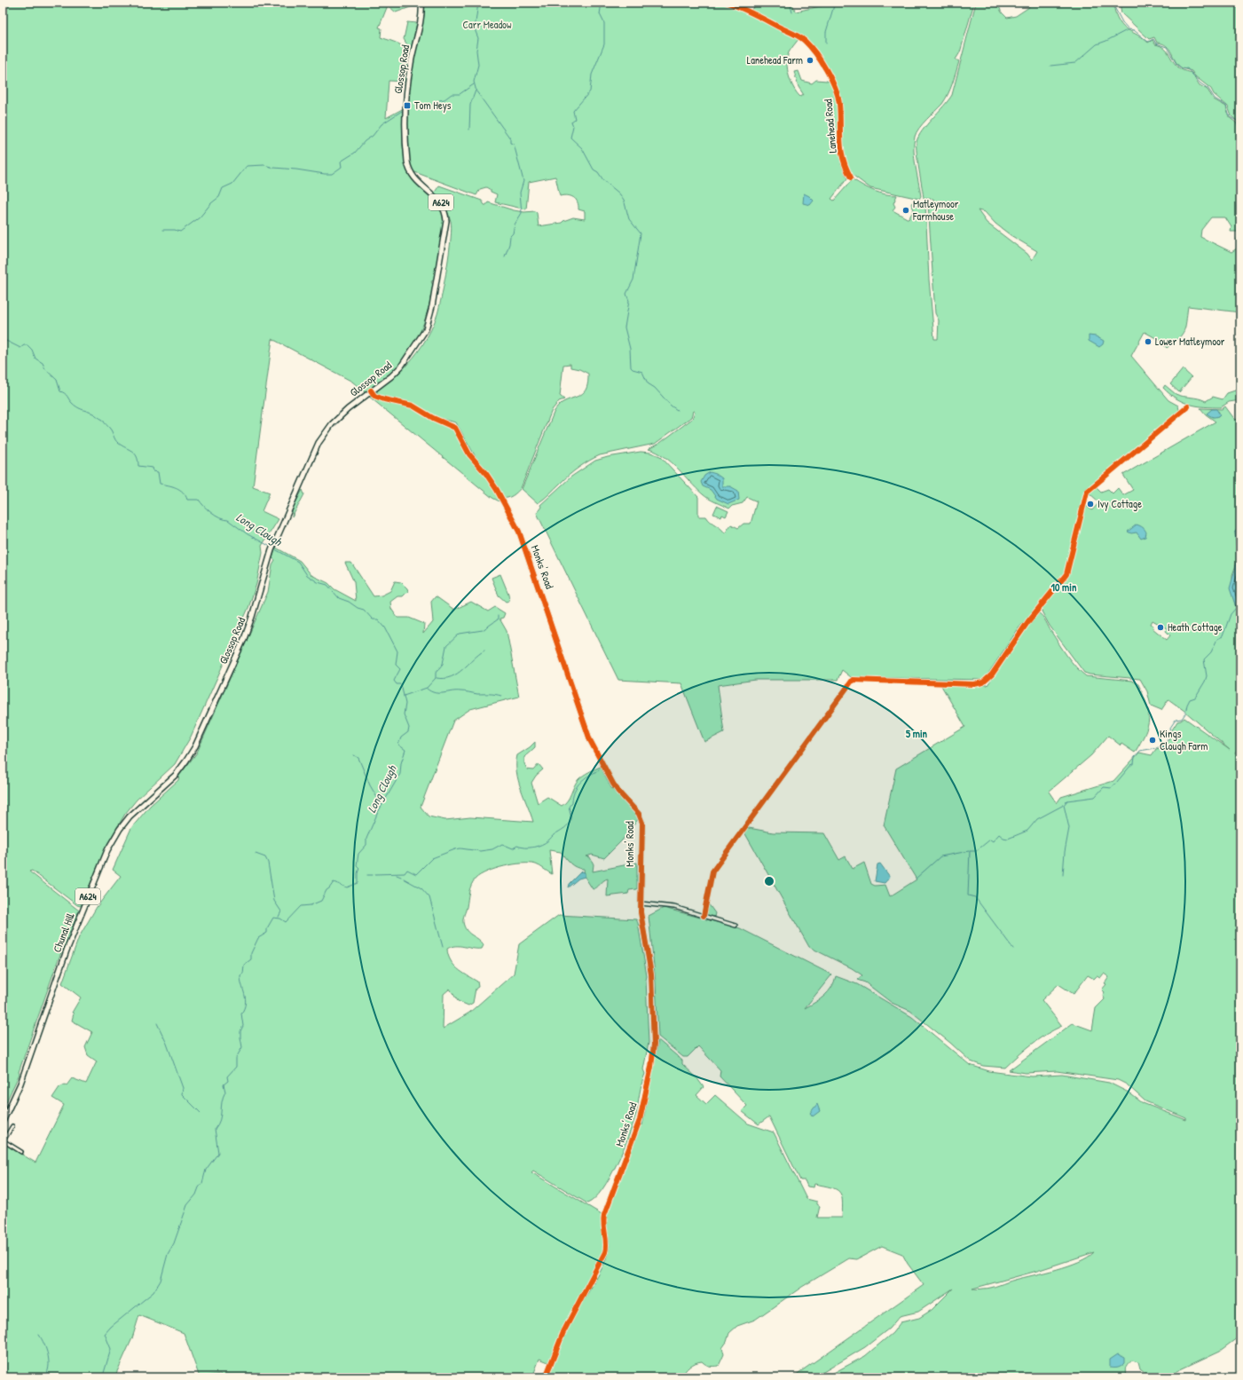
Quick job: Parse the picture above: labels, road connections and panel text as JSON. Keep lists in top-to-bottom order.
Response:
{
  "streets": {
    "main road": ["Glossop Road", "A624", "Chunal Hill"],
    "street": ["Lanehead Road", "Monks' Road"]
  },
  "crossings": [
    ["Glossop Road", "Monks' Road"],
    ["Glossop Road", "Chunal Hill"]
  ],
  "water": ["Long Clough"],
  "parks": ["Carr Meadow"],
  "places": {
    "other": [
      "Lanehead Farm",
      "Matleymoor Farmhouse",
      "Lower Matleymoor",
      "Ivy Cottage",
      "Heath Cottage",
      "Kings Clough Farm"
    ],
    "transit": ["Tom Heys"]
  },
  "rings": ["10 min", "5 min"]
}
